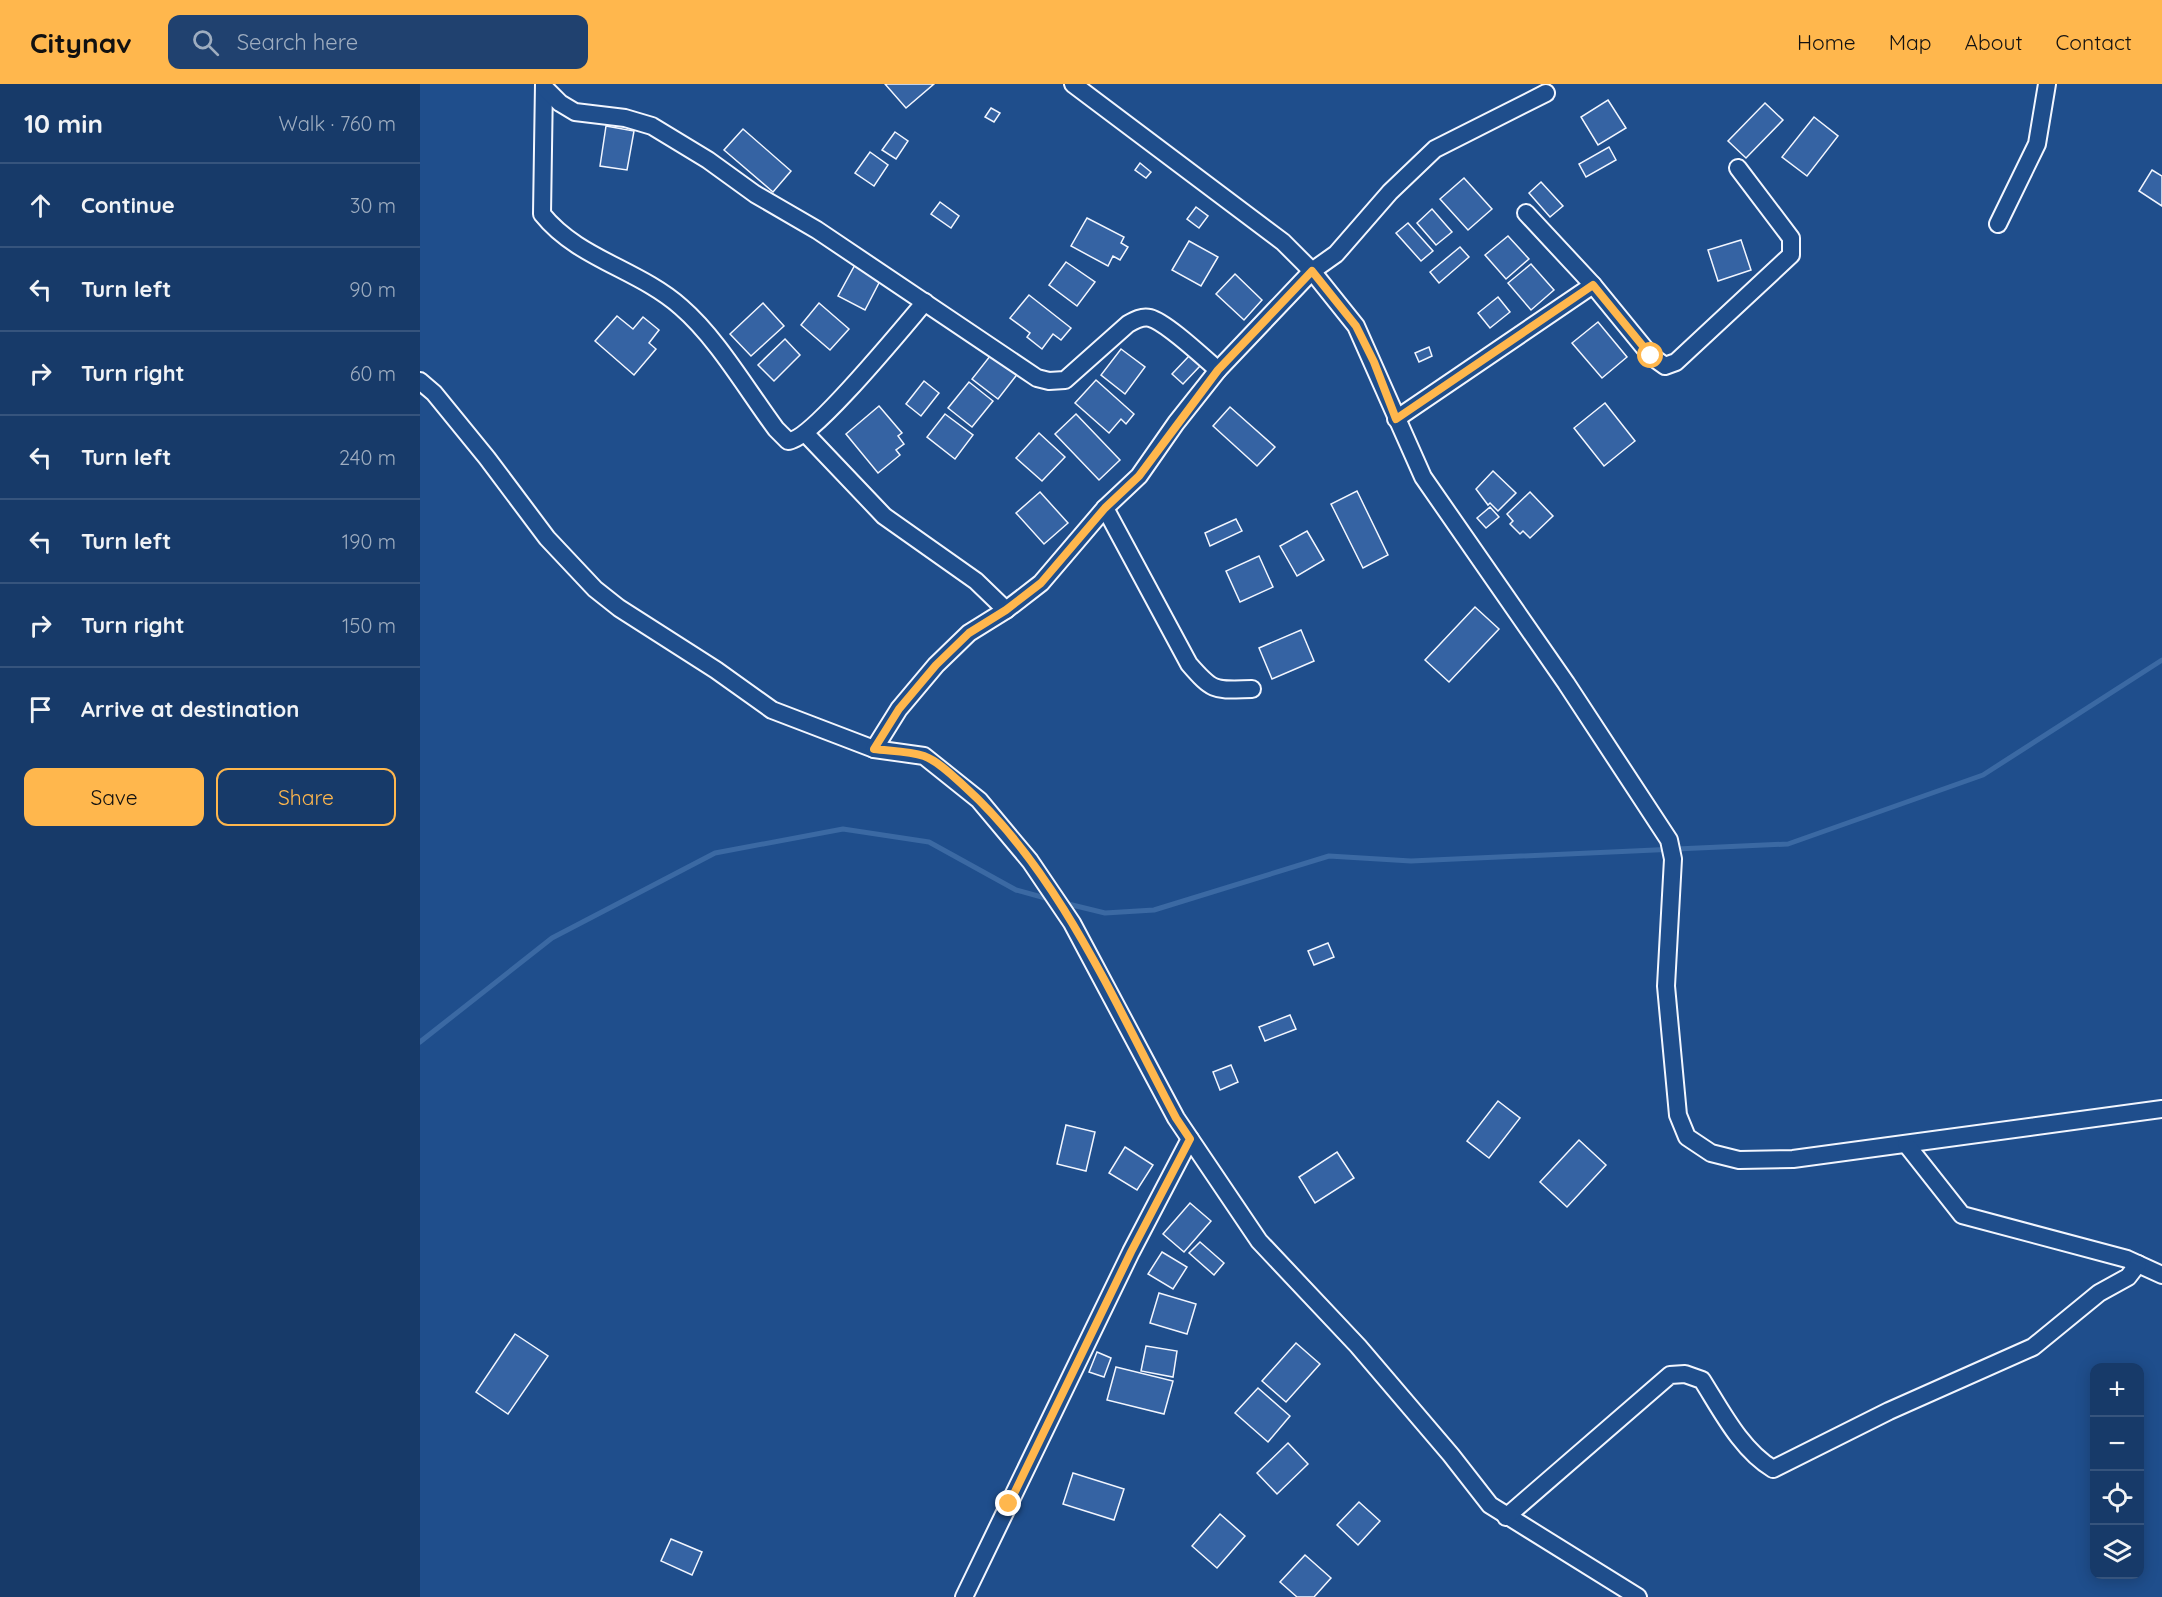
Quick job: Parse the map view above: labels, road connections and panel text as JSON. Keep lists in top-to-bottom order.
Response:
{
  "page": {
    "header": "Citynav",
    "search": "Search here",
    "nav": [
      "Home",
      "Map",
      "About",
      "Contact"
    ],
    "heading": ["10 min", "Walk · 760 m"],
    "list": [
      ["Continue", "30 m"],
      ["Turn left", "90 m"],
      ["Turn right", "60 m"],
      ["Turn left", "240 m"],
      ["Turn left", "190 m"],
      ["Turn right", "150 m"],
      "Arrive at destination"
    ],
    "buttons": ["Save", "Share"],
    "map_buttons": ["+", "−"]
  }
}
